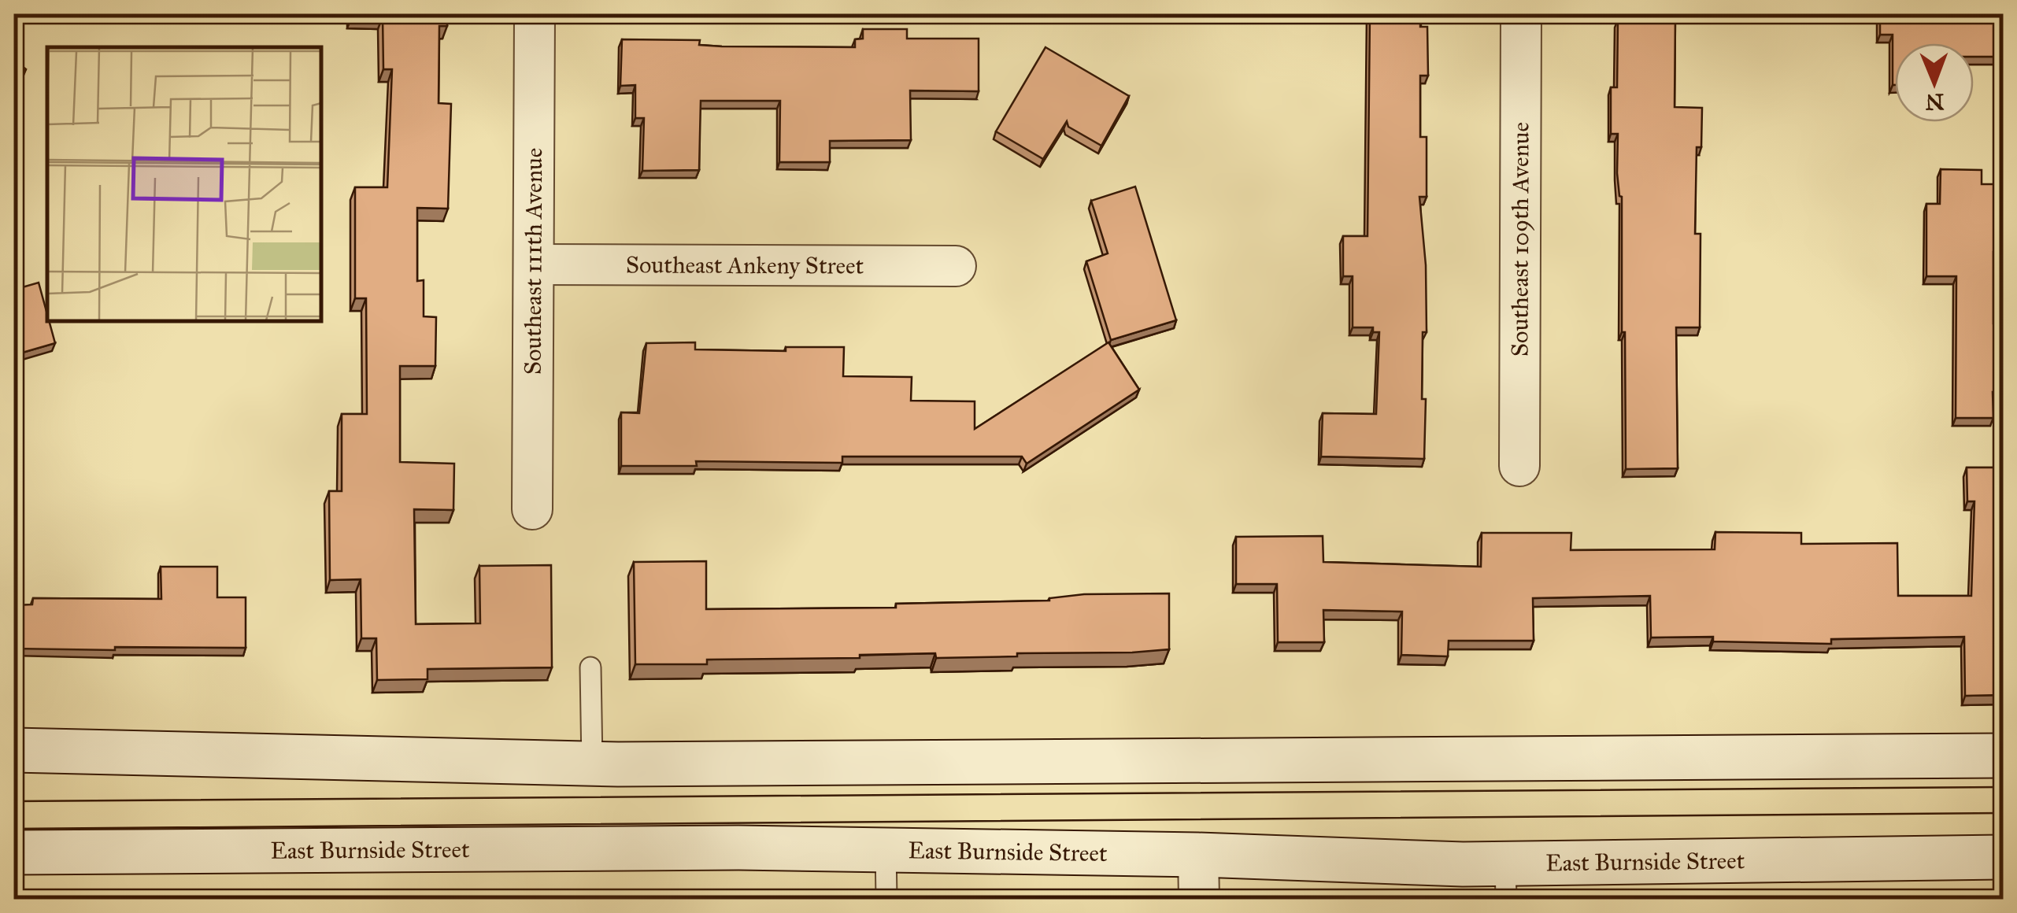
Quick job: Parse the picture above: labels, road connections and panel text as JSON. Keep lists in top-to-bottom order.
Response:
{
  "streets": {
    "street": [
      "Southeast 109th Avenue",
      "Southeast 111th Avenue",
      "Southeast Ankeny Street",
      "East Burnside Street"
    ]
  },
  "crossings": [
    ["Southeast 111th Avenue", "Southeast Ankeny Street"]
  ],
  "north": "bottom"
}
